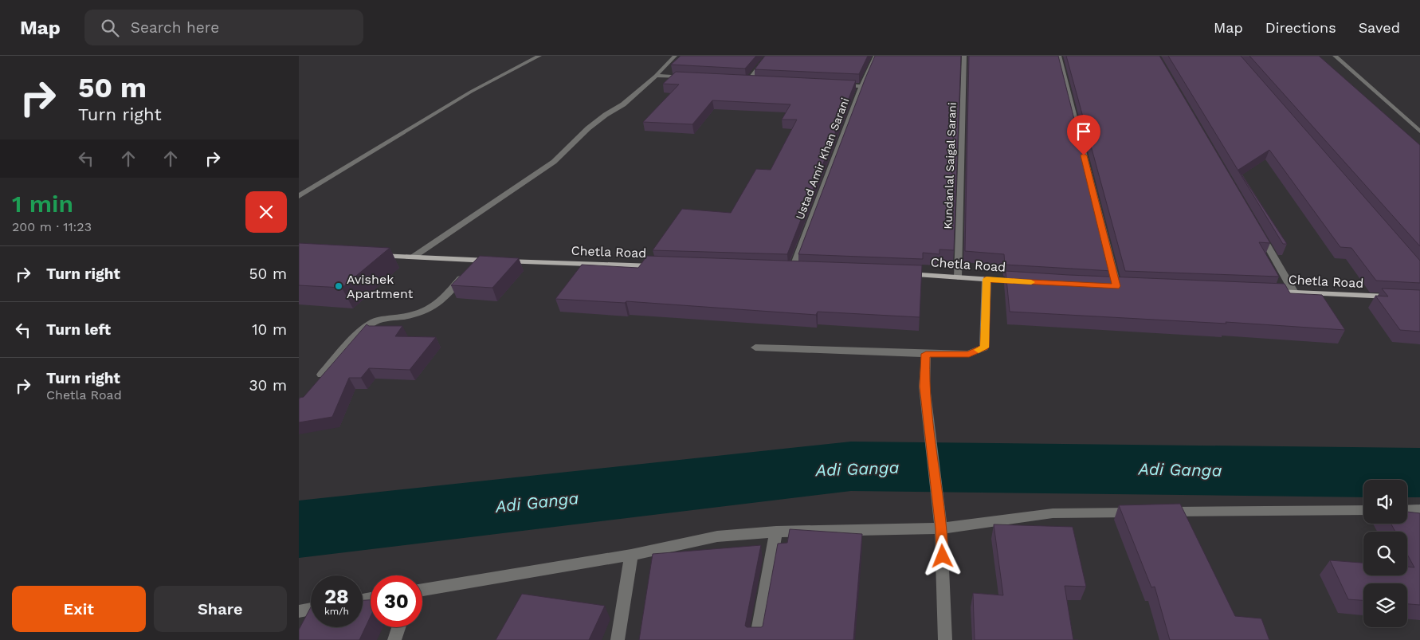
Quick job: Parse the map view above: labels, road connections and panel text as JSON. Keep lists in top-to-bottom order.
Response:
{
  "streets": {
    "main road": ["Chetla Road"],
    "street": ["Ustad Amir Khan Sarani", "Kundanlal Saigal Sarani"]
  },
  "crossings": [
    ["Kundanlal Saigal Sarani", "Chetla Road"]
  ],
  "water": ["Adi Ganga"],
  "places": ["Avishek Apartment"],
  "page": {
    "header": "Map",
    "search": "Search here",
    "nav": ["Map", "Directions", "Saved"],
    "turn": ["50 m", "Turn right"],
    "heading": ["1 min", "200 m · 11:23"],
    "list": [
      {
        "name": "Turn right",
        "value": "50 m"
      },
      {
        "name": "Turn left",
        "value": "10 m"
      },
      {
        "name": "Turn right",
        "note": "Chetla Road",
        "value": "30 m"
      }
    ],
    "speed": "28 km/h",
    "limit": "30",
    "buttons": ["Exit", "Share"]
  }
}
